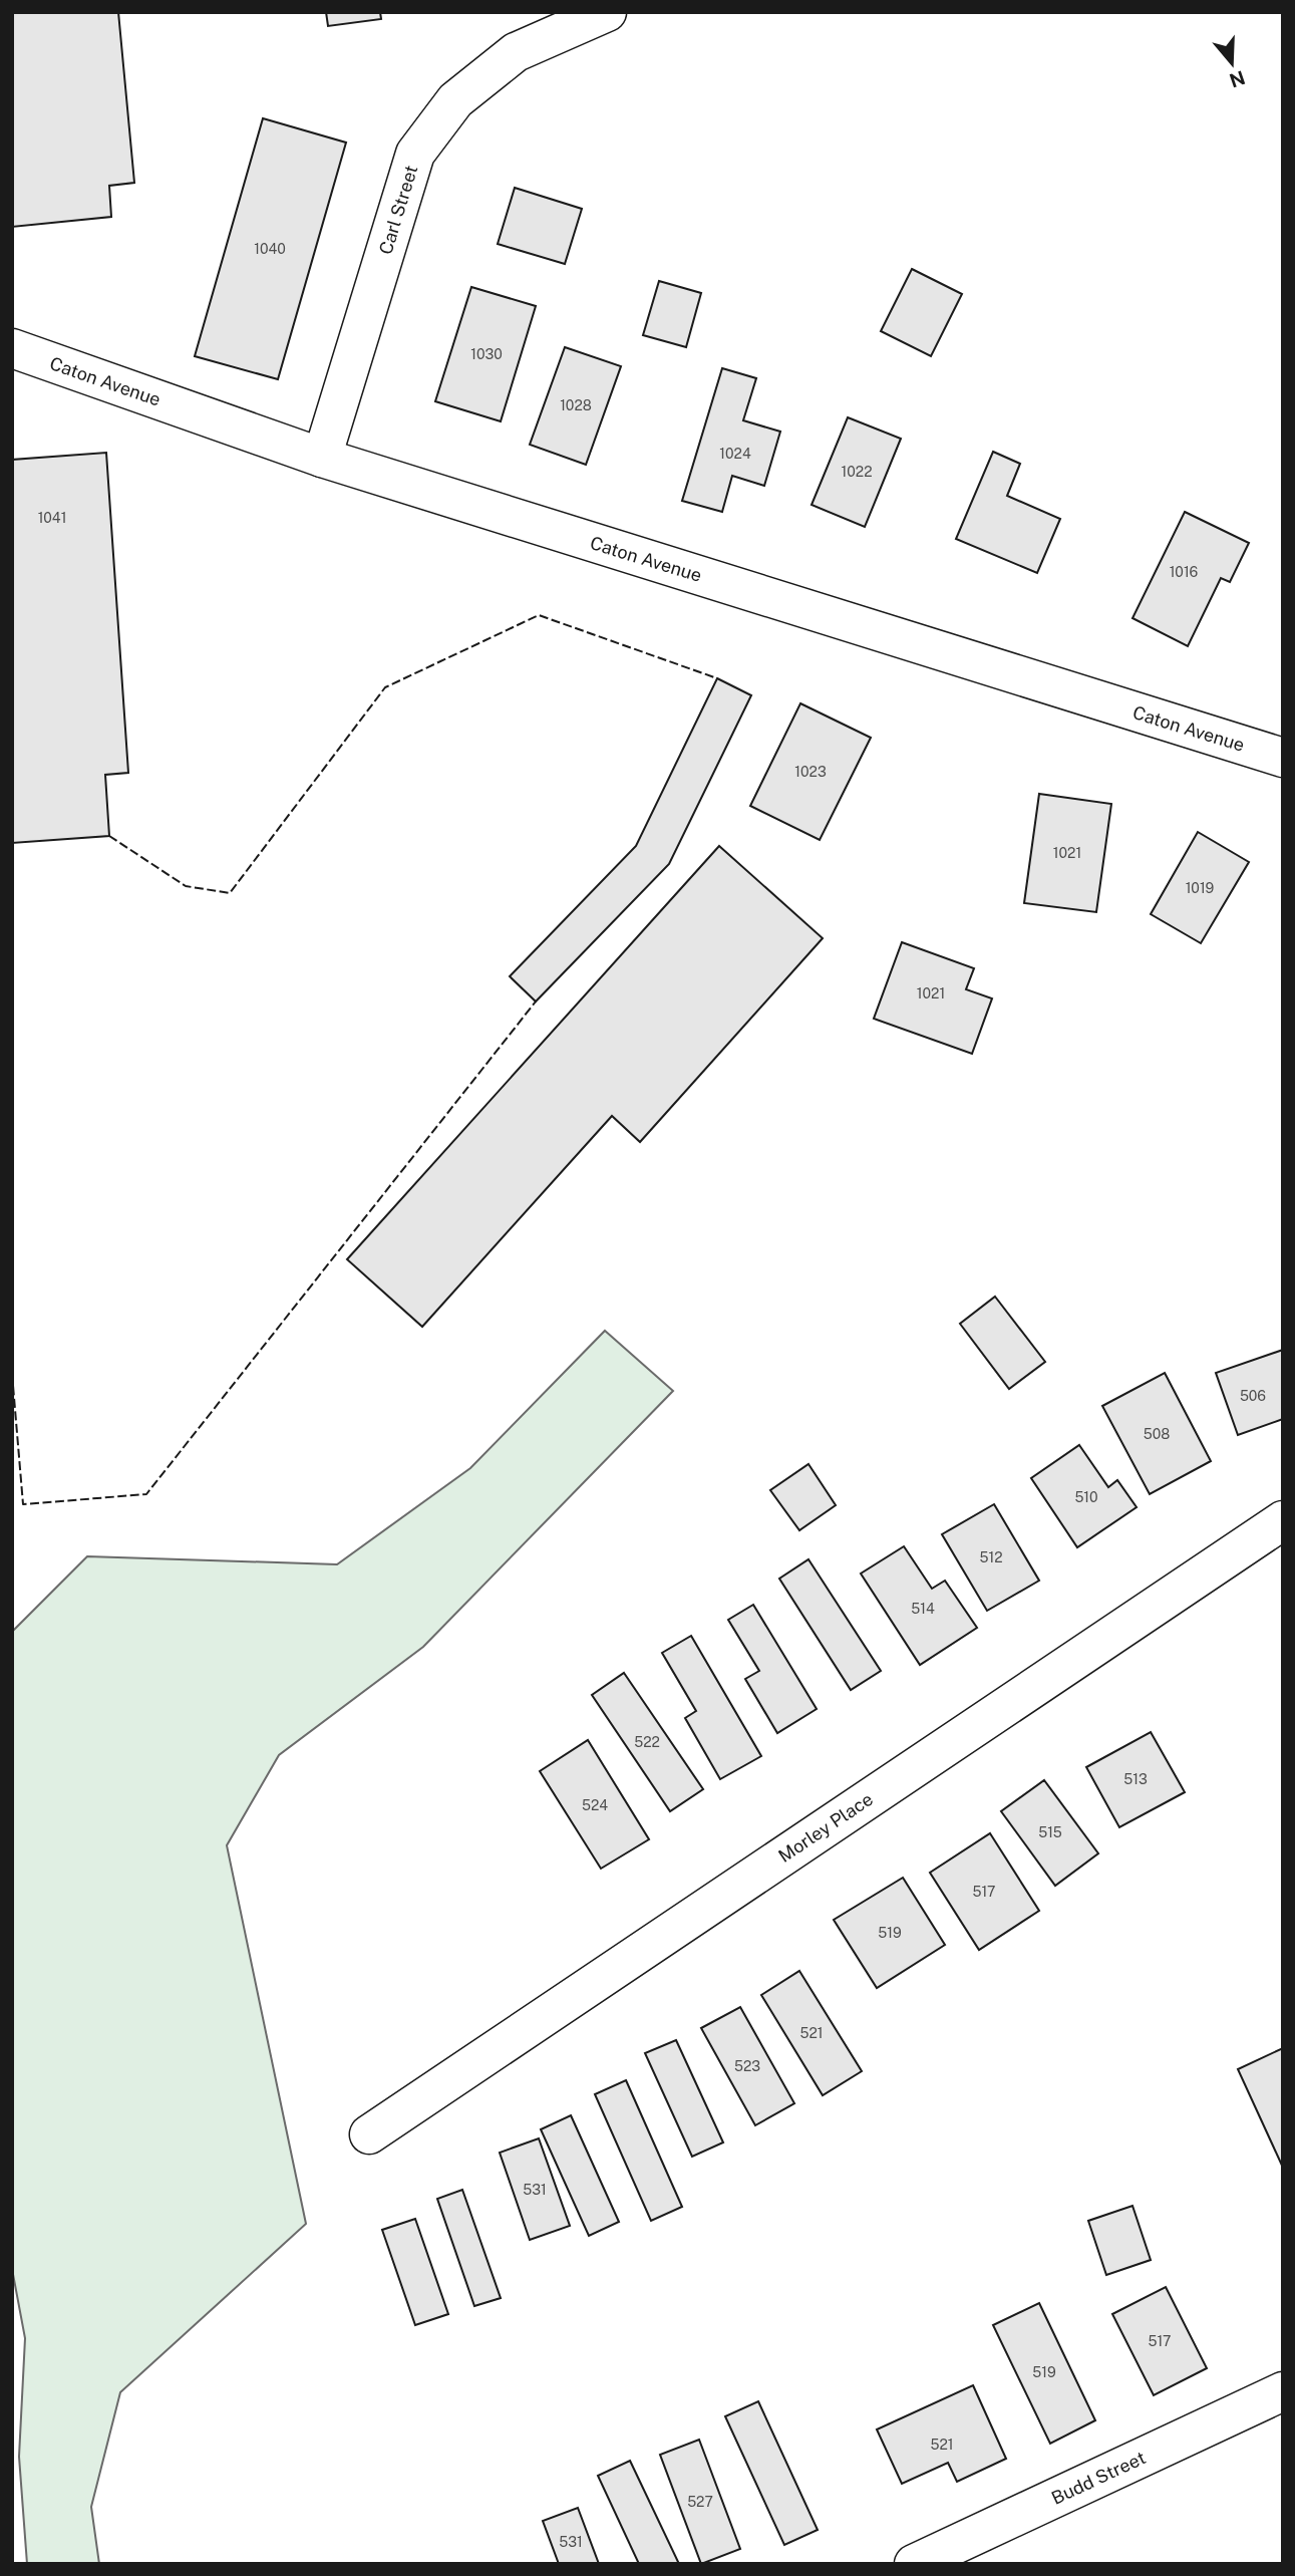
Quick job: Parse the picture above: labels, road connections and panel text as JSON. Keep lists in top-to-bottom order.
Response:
{
  "streets": {
    "street": [
      "Carl Street",
      "Caton Avenue",
      "Morley Place",
      "Budd Street"
    ]
  },
  "crossings": [
    ["Carl Street", "Caton Avenue"]
  ],
  "house_numbers": [
    "1040",
    "1030",
    "1028",
    "1024",
    "1022",
    "1041",
    "1016",
    "1023",
    "1021",
    "1019",
    "1021",
    "506",
    "508",
    "510",
    "512",
    "514",
    "522",
    "513",
    "524",
    "515",
    "517",
    "519",
    "521",
    "523",
    "531",
    "517",
    "519",
    "521",
    "527",
    "531"
  ],
  "north": "bottom"
}
